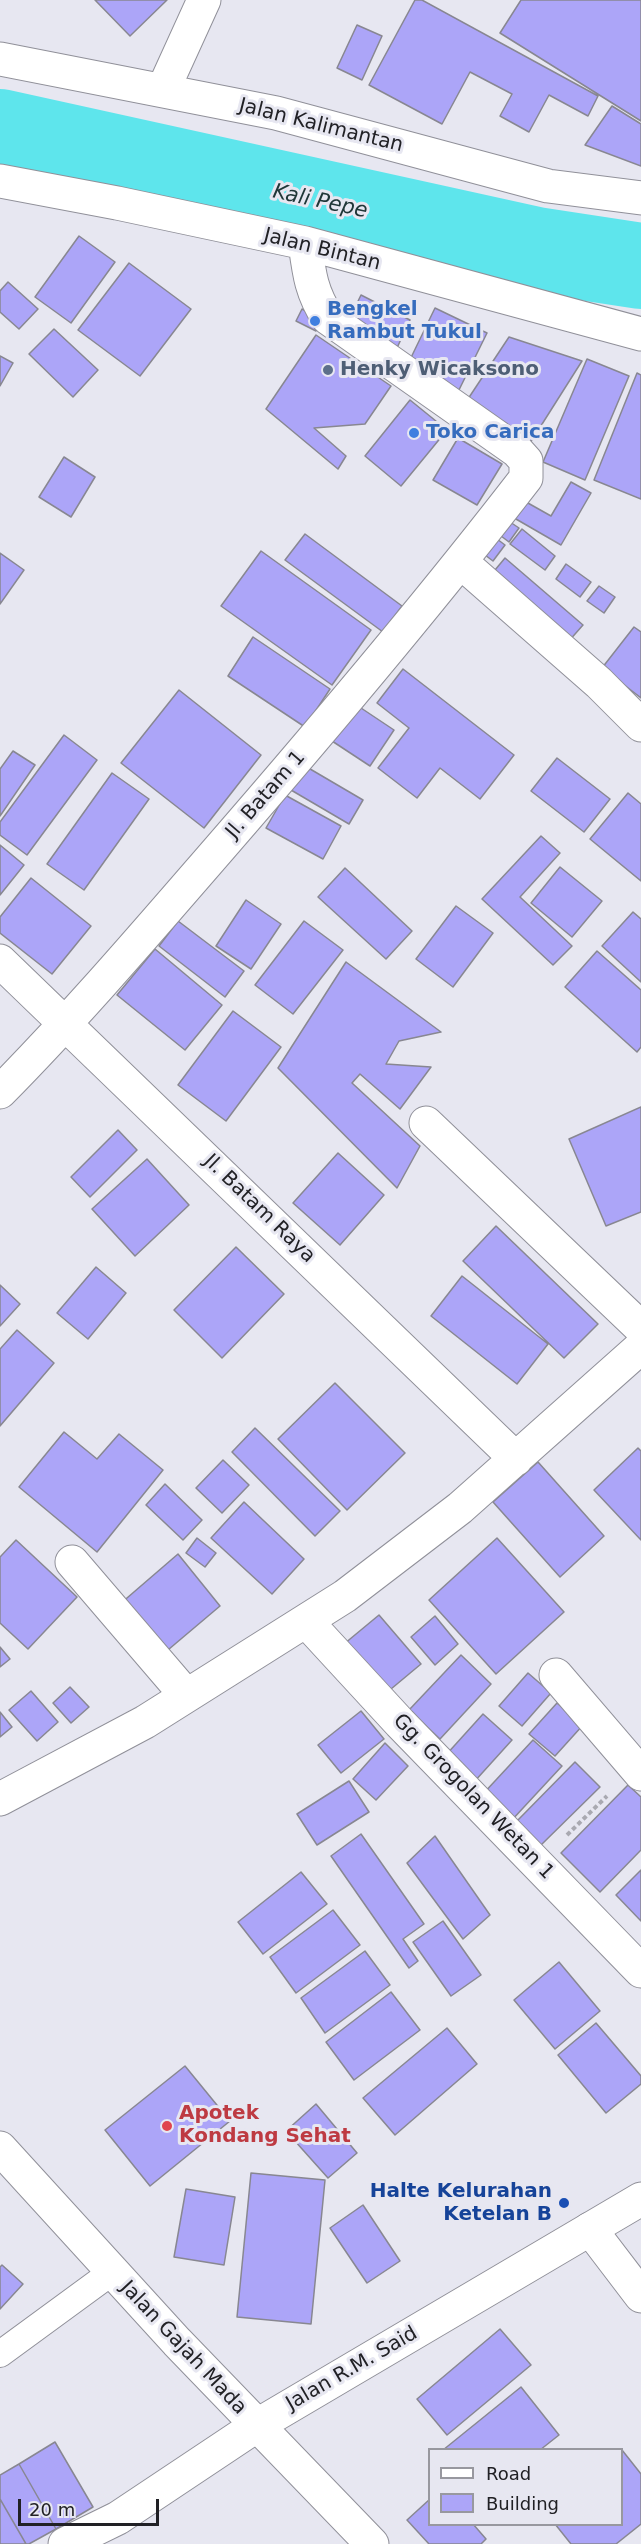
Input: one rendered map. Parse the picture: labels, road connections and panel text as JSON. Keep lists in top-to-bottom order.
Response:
{
  "streets": {
    "street": [
      "Jalan Kalimantan",
      "Jalan Bintan",
      "Jl. Batam 1",
      "Jl. Batam Raya",
      "Gg. Grogolan Wetan 1",
      "Jalan Gajah Mada",
      "Jalan R.M. Said"
    ]
  },
  "crossings": [
    ["Jalan Bintan", "Jl. Batam 1"],
    ["Jl. Batam 1", "Jl. Batam Raya"],
    ["Jalan Gajah Mada", "Jalan R.M. Said"]
  ],
  "water": ["Kali Pepe"],
  "places": [
    "Bengkel Rambut Tukul",
    "Henky Wicaksono",
    "Toko Carica",
    "Apotek Kondang Sehat",
    "Halte Kelurahan Ketelan B"
  ],
  "legend": ["Road", "Building"],
  "scale_bar": "20 m"
}
